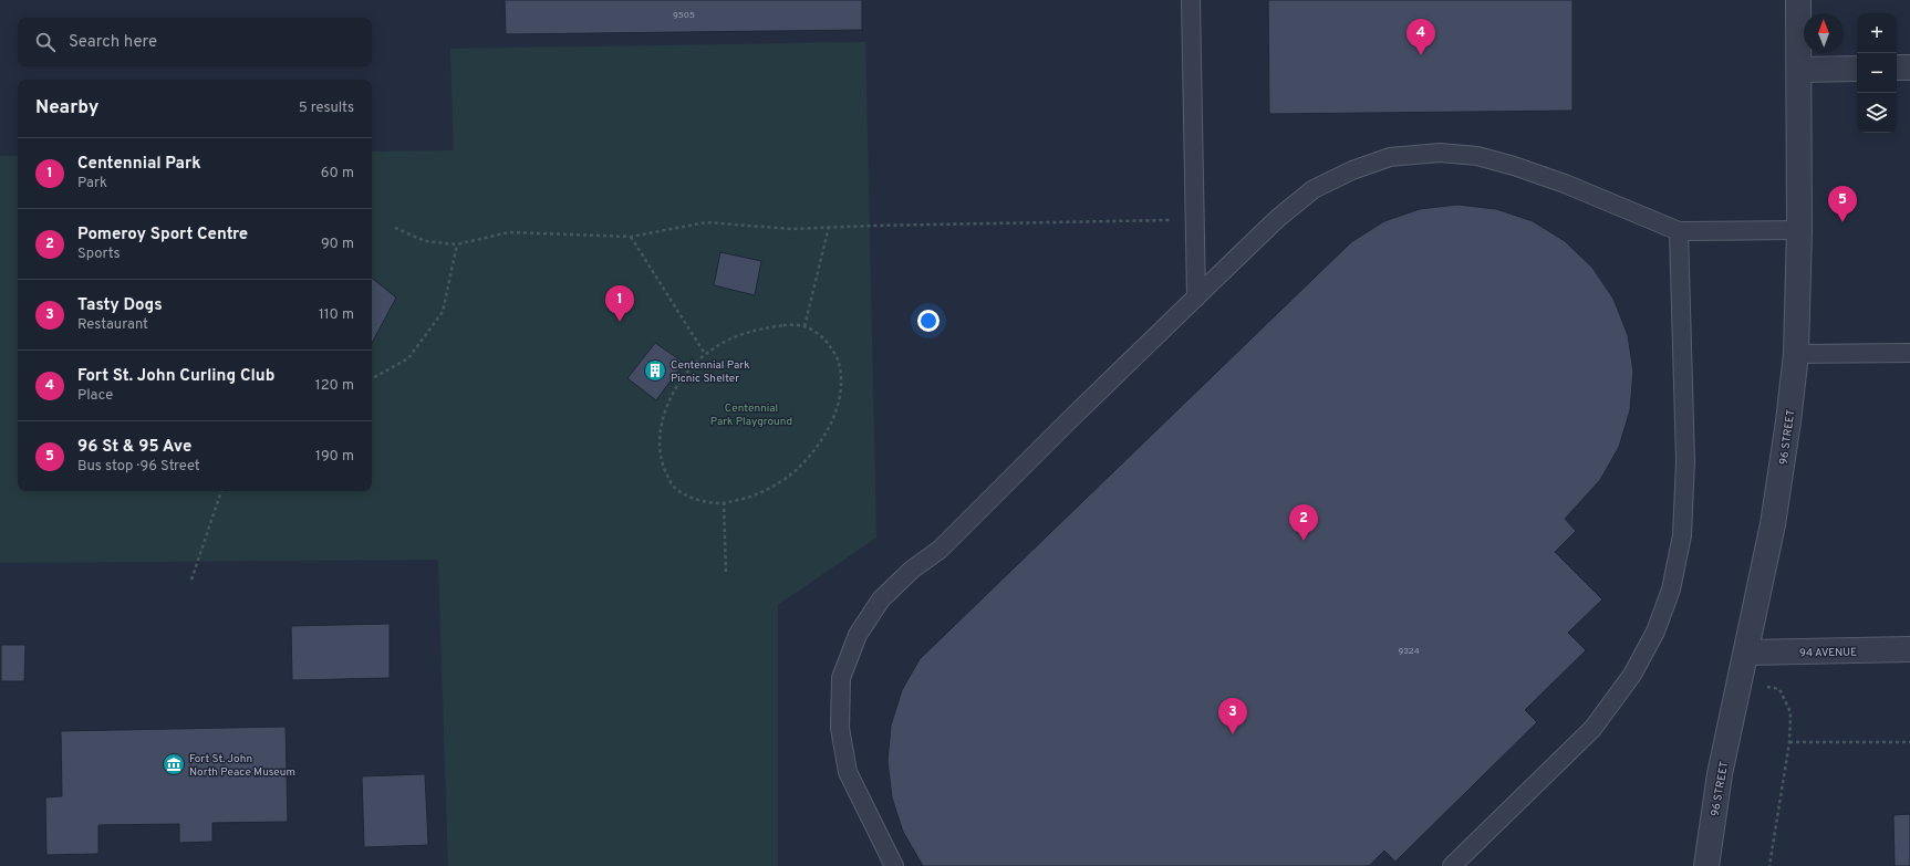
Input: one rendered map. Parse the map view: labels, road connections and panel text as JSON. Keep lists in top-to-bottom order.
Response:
{
  "streets": {
    "street": ["96 STREET", "94 AVENUE"]
  },
  "crossings": [
    ["96 STREET", "94 AVENUE"]
  ],
  "parks": ["Centennial Park Playground"],
  "places": {
    "building": ["Centennial Park Picnic Shelter"],
    "museum": ["Fort St. John North Peace Museum"]
  },
  "house_numbers": ["9505", "9324"],
  "north": "top",
  "page": {
    "map_buttons": ["+", "−"],
    "search": "Search here",
    "pins": [
      "4",
      "5",
      "1",
      "2",
      "3"
    ],
    "heading": ["Nearby", "5 results"],
    "list": [
      {
        "mark": "1",
        "name": "Centennial Park",
        "note": "Park",
        "value": "60 m"
      },
      {
        "mark": "2",
        "name": "Pomeroy Sport Centre",
        "note": "Sports",
        "value": "90 m"
      },
      {
        "mark": "3",
        "name": "Tasty Dogs",
        "note": "Restaurant",
        "value": "110 m"
      },
      {
        "mark": "4",
        "name": "Fort St. John Curling Club",
        "note": "Place",
        "value": "120 m"
      },
      {
        "mark": "5",
        "name": "96 St & 95 Ave",
        "note": "Bus stop · 96 Street",
        "value": "190 m"
      }
    ]
  }
}
